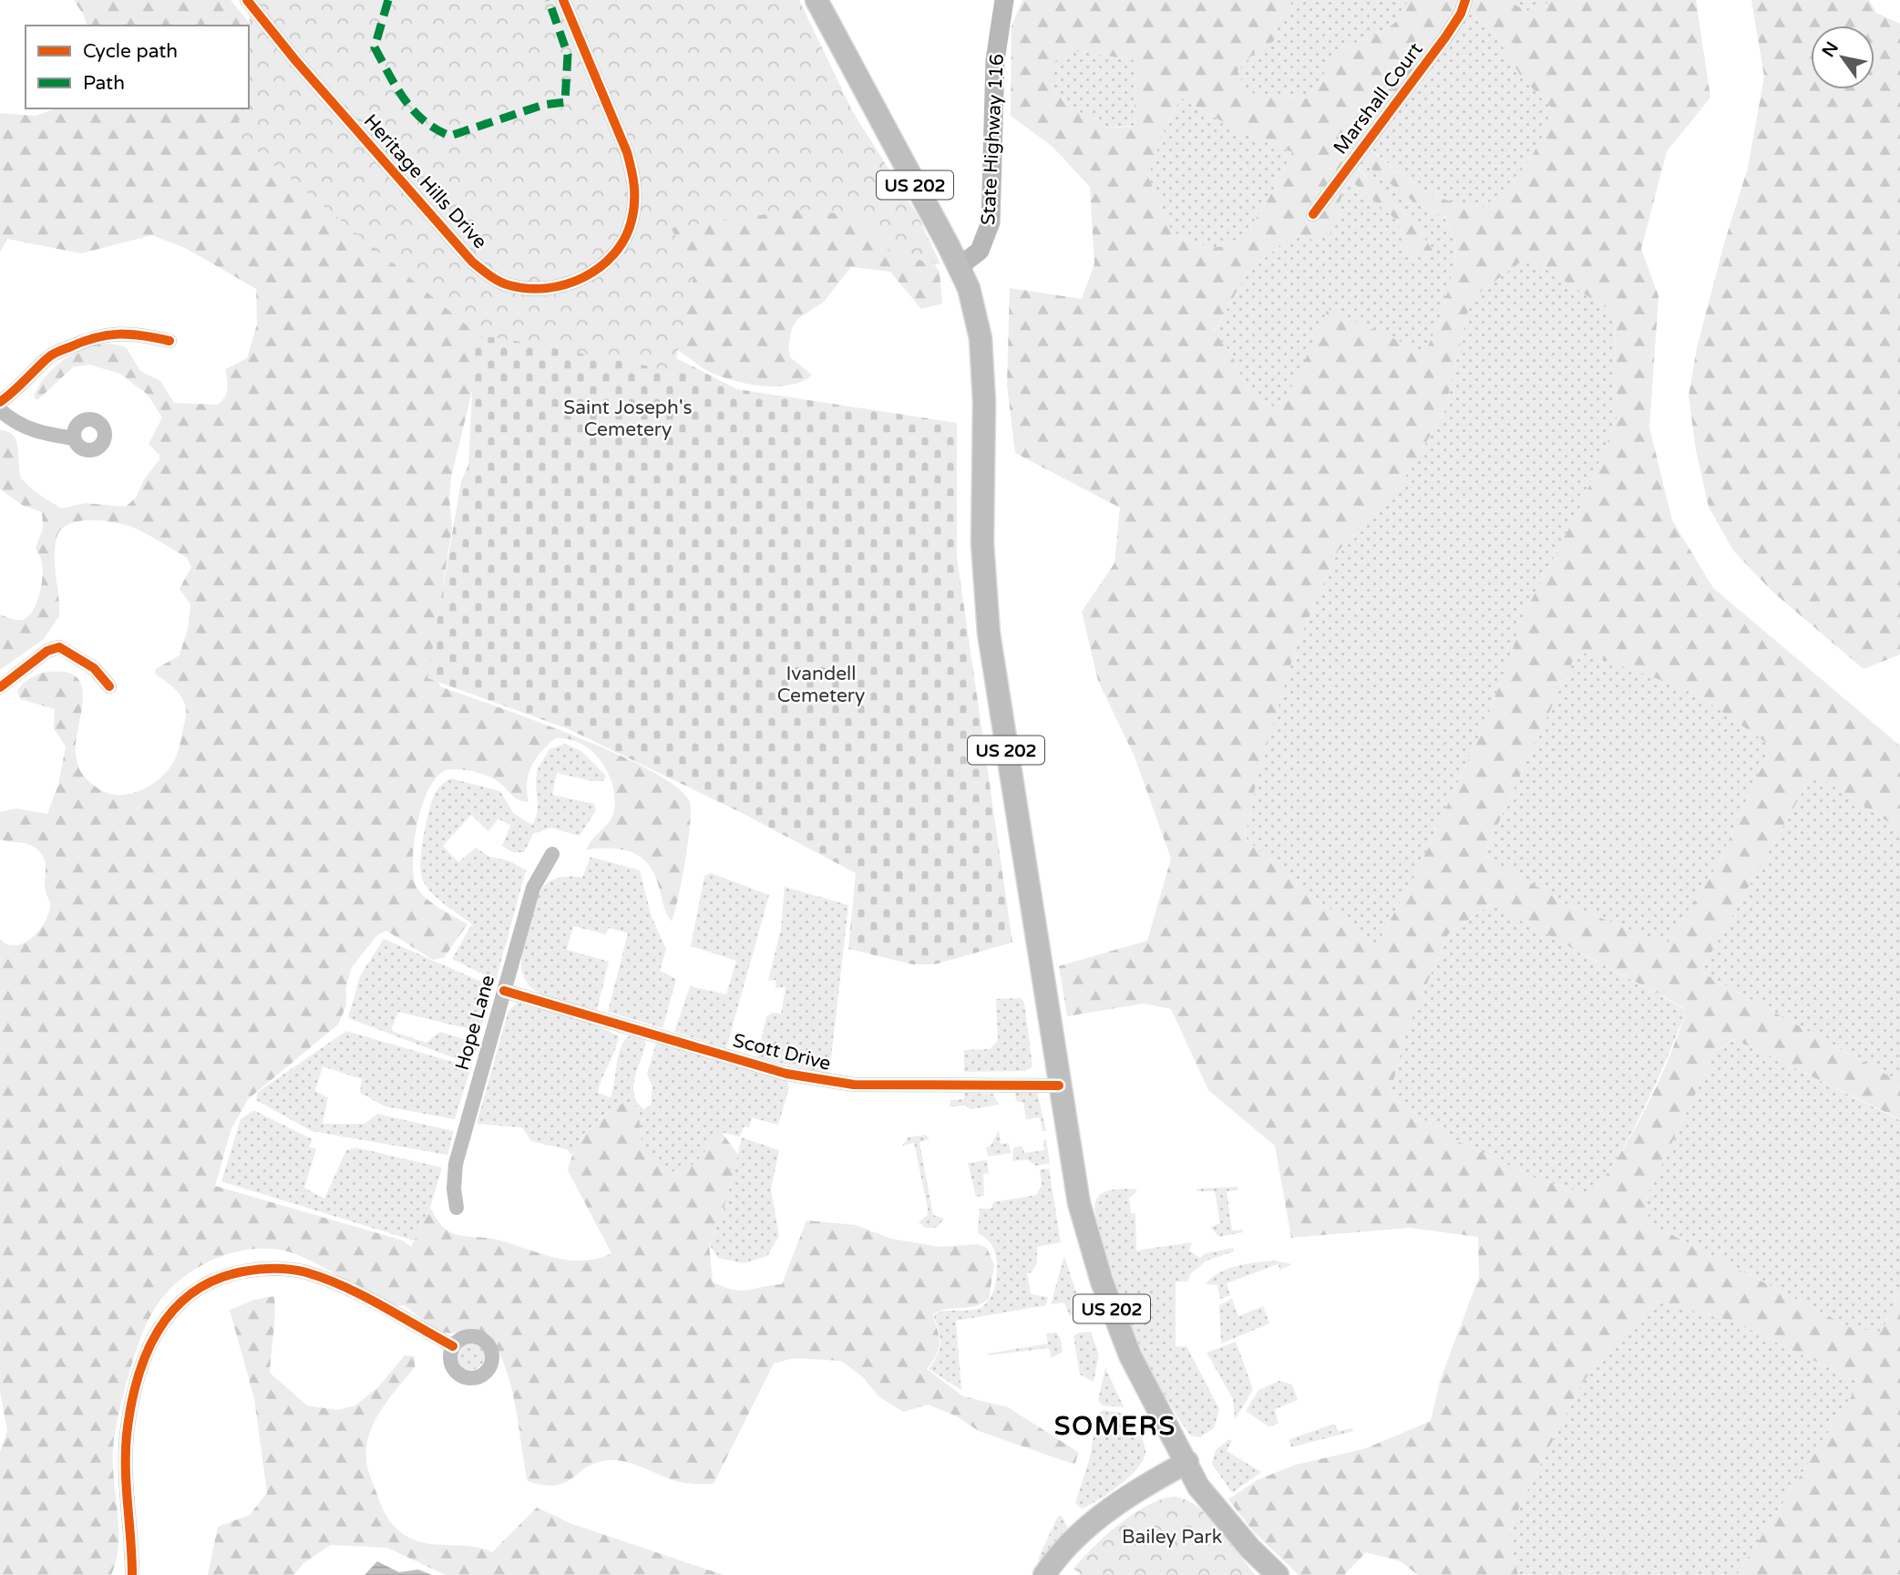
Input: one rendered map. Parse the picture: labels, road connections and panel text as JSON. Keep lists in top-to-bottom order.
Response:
{
  "streets": {
    "main road": ["State Highway 116", "US 202"],
    "street": [
      "Marshall Court",
      "Heritage Hills Drive",
      "Hope Lane",
      "Scott Drive"
    ]
  },
  "crossings": [
    ["State Highway 116", "US 202"],
    ["US 202", "Scott Drive"],
    ["Hope Lane", "Scott Drive"]
  ],
  "districts": ["SOMERS"],
  "parks": ["Saint Joseph's Cemetery", "Ivandell Cemetery", "Bailey Park"],
  "legend": ["Cycle path", "Path"],
  "north": "top left"
}
